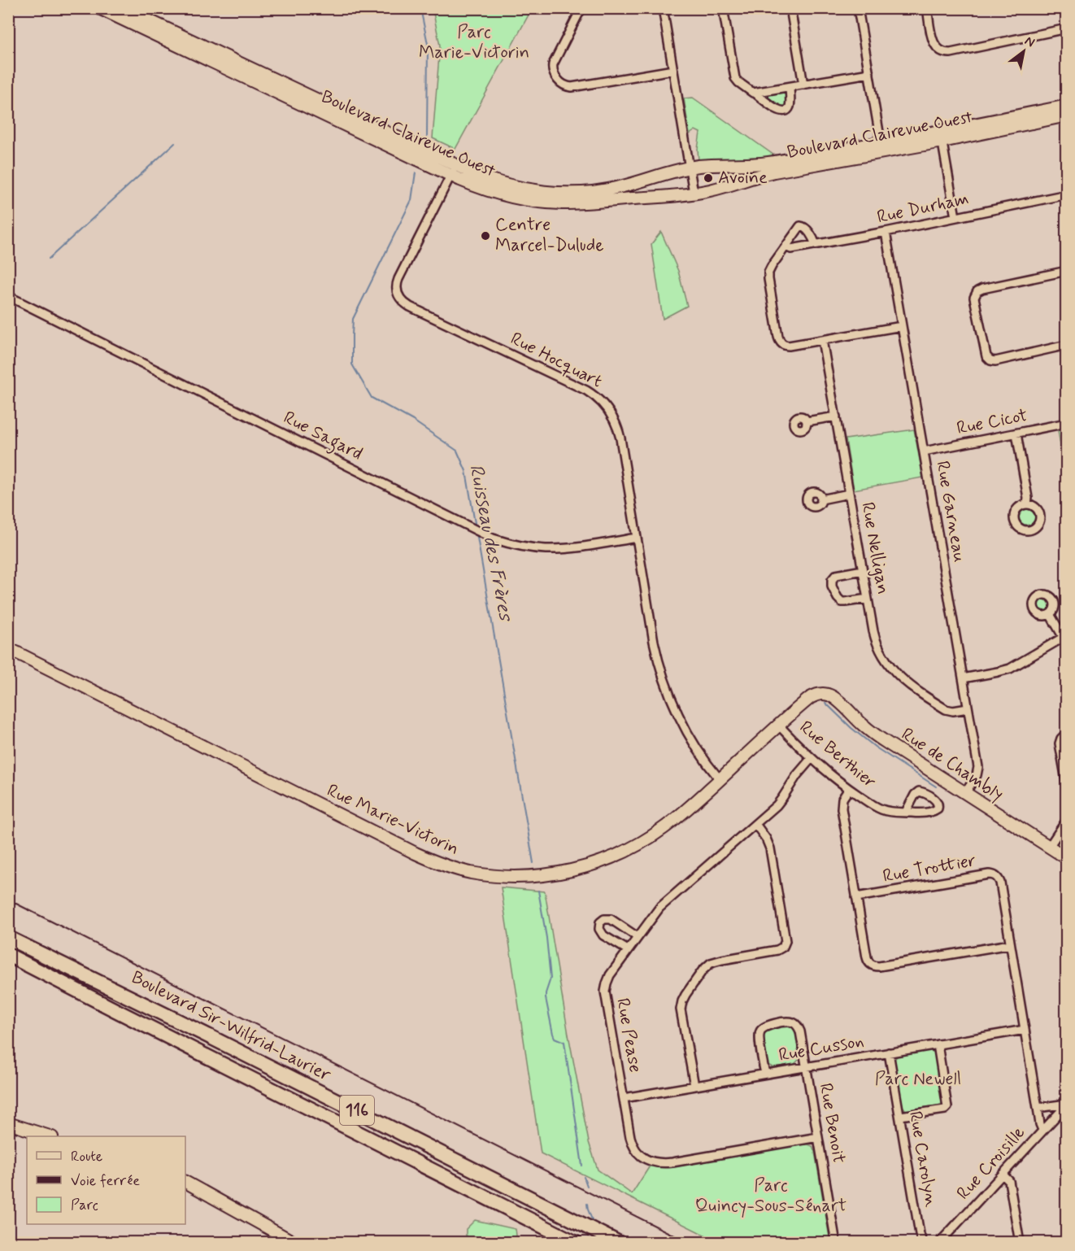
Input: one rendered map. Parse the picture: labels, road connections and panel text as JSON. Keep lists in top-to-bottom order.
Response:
{
  "streets": {
    "highway": ["Boulevard Sir-Wilfrid-Laurier", "116"],
    "street": [
      "Boulevard Clairevue Ouest",
      "Rue Durham",
      "Rue Hocquart",
      "Rue Cicot",
      "Rue Sagard",
      "Rue Garneau",
      "Rue Nelligan",
      "Rue Berthier",
      "Rue de Chambly",
      "Rue Marie-Victorin",
      "Rue Trottier",
      "Rue Pease",
      "Rue Cusson",
      "Rue Benoit",
      "Rue Carolyn",
      "Rue Croisille"
    ]
  },
  "crossings": [
    ["Boulevard Clairevue Ouest", "Rue Hocquart"],
    ["Rue Durham", "Rue Garneau"],
    ["Rue Hocquart", "Rue Sagard"],
    ["Rue Hocquart", "Rue Marie-Victorin"],
    ["Rue Cicot", "Rue Garneau"],
    ["Rue Garneau", "Rue Nelligan"],
    ["Rue Garneau", "Rue de Chambly"],
    ["Rue Berthier", "Rue Marie-Victorin"],
    ["Rue Berthier", "Rue Pease"],
    ["Rue de Chambly", "Rue Marie-Victorin"],
    ["Rue Pease", "Rue Cusson"],
    ["Rue Pease", "Rue Benoit"],
    ["Rue Cusson", "Rue Benoit"],
    ["Rue Cusson", "Rue Carolyn"]
  ],
  "water": ["Ruisseau des Frères"],
  "parks": ["Parc Marie-Victorin", "Parc Newell", "Parc Quincy-Sous-Sénart"],
  "places": ["Avoine", "Centre Marcel-Dulude"],
  "legend": ["Route", "Voie ferrée", "Parc"],
  "north": "top right"
}
